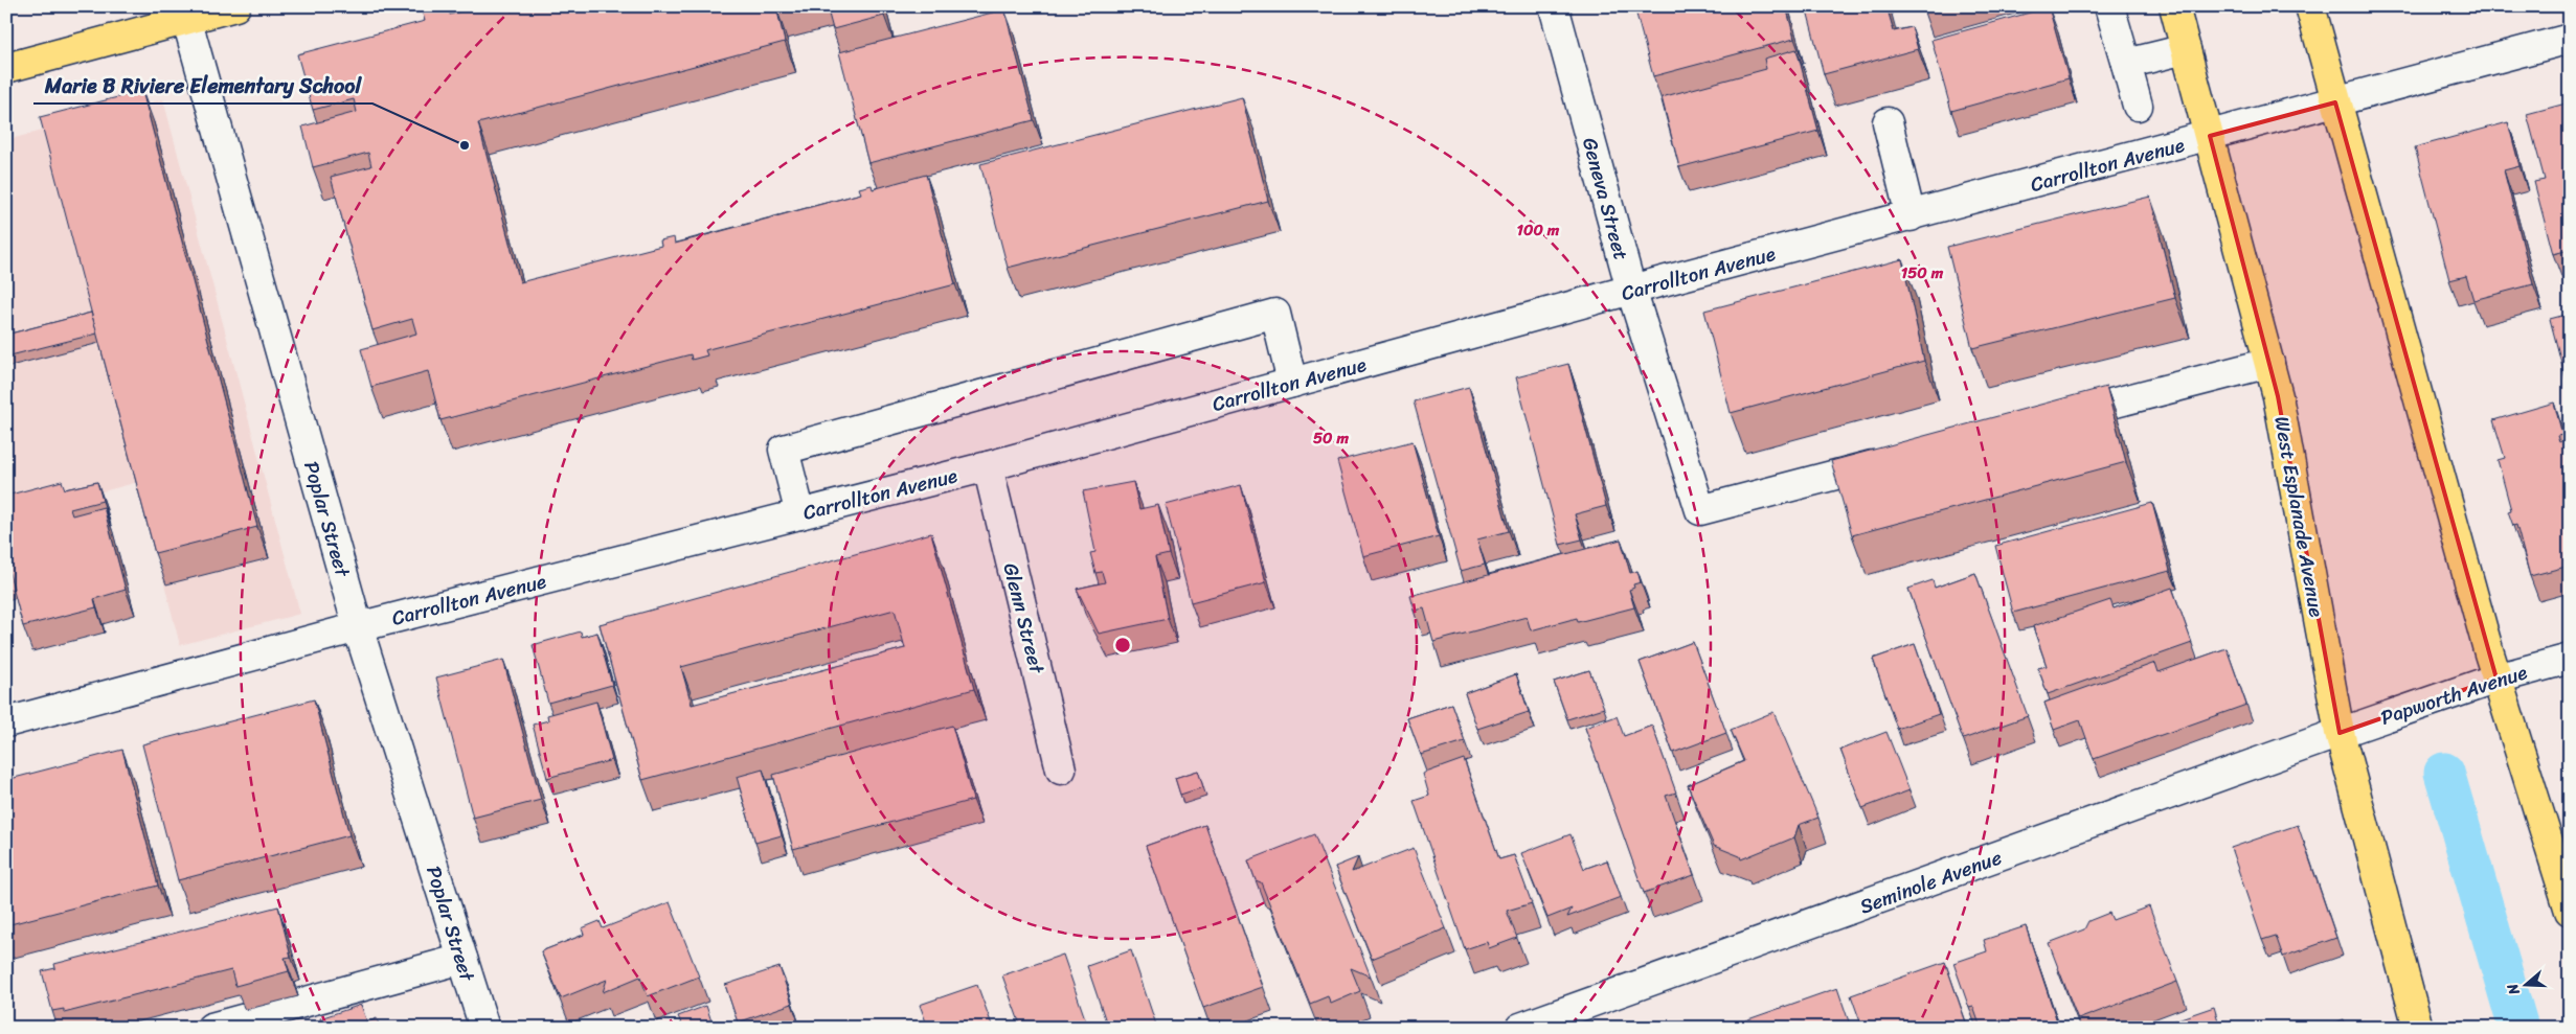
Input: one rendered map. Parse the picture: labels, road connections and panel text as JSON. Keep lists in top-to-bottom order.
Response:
{
  "streets": {
    "main road": ["West Esplanade Avenue"],
    "street": [
      "Carrollton Avenue",
      "Geneva Street",
      "Poplar Street",
      "Glenn Street",
      "Papworth Avenue",
      "Seminole Avenue"
    ]
  },
  "crossings": [
    ["Carrollton Avenue", "Geneva Street"],
    ["Carrollton Avenue", "West Esplanade Avenue"],
    ["Carrollton Avenue", "Poplar Street"],
    ["Carrollton Avenue", "Glenn Street"],
    ["West Esplanade Avenue", "Papworth Avenue"],
    ["West Esplanade Avenue", "Seminole Avenue"],
    ["Papworth Avenue", "Seminole Avenue"]
  ],
  "places": ["Marie B Riviere Elementary School"],
  "north": "left",
  "rings": ["100 m", "150 m", "50 m"]
}
